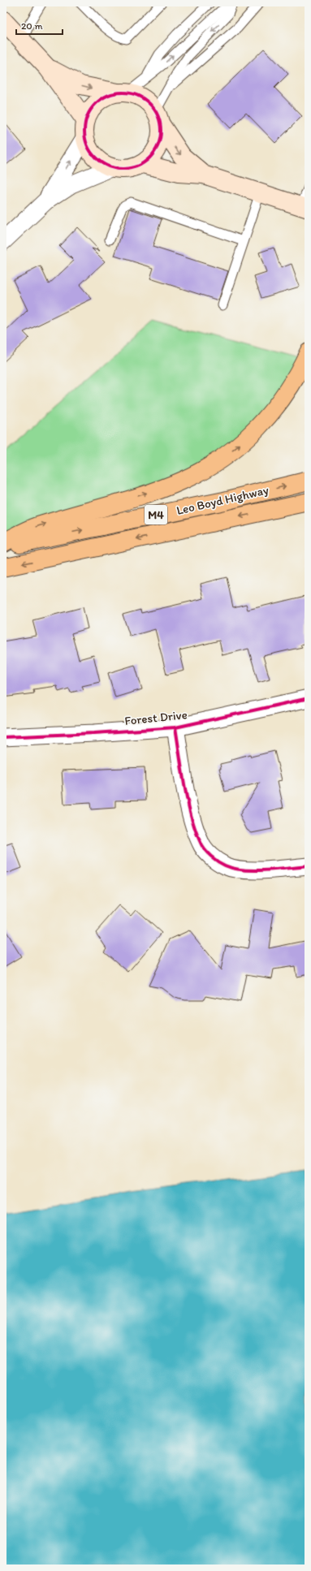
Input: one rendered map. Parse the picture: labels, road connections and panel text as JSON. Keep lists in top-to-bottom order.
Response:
{
  "streets": {
    "highway": ["Leo Boyd Highway", "M4"],
    "street": ["Forest Drive"]
  },
  "scale_bar": "20 m"
}
